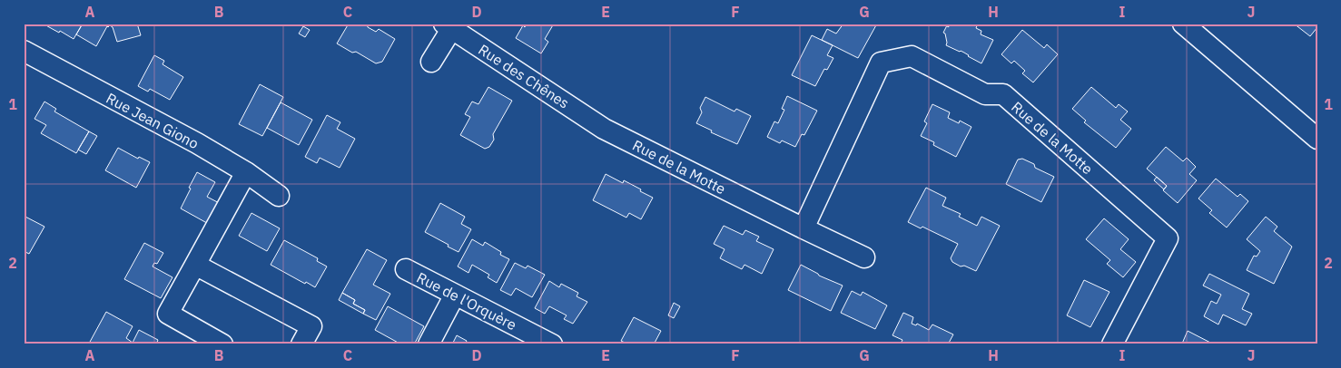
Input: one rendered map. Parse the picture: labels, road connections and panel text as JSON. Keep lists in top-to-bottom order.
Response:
{
  "streets": {
    "street": [
      "Rue des Chênes",
      "Rue Jean Giono",
      "Rue de la Motte",
      "Rue de l'Orquère"
    ]
  },
  "crossings": [
    ["Rue des Chênes", "Rue de la Motte"]
  ],
  "grid": {
    "columns": [
      "A",
      "B",
      "C",
      "D",
      "E",
      "F",
      "G",
      "H",
      "I",
      "J"
    ],
    "rows": ["1", "2"]
  }
}
